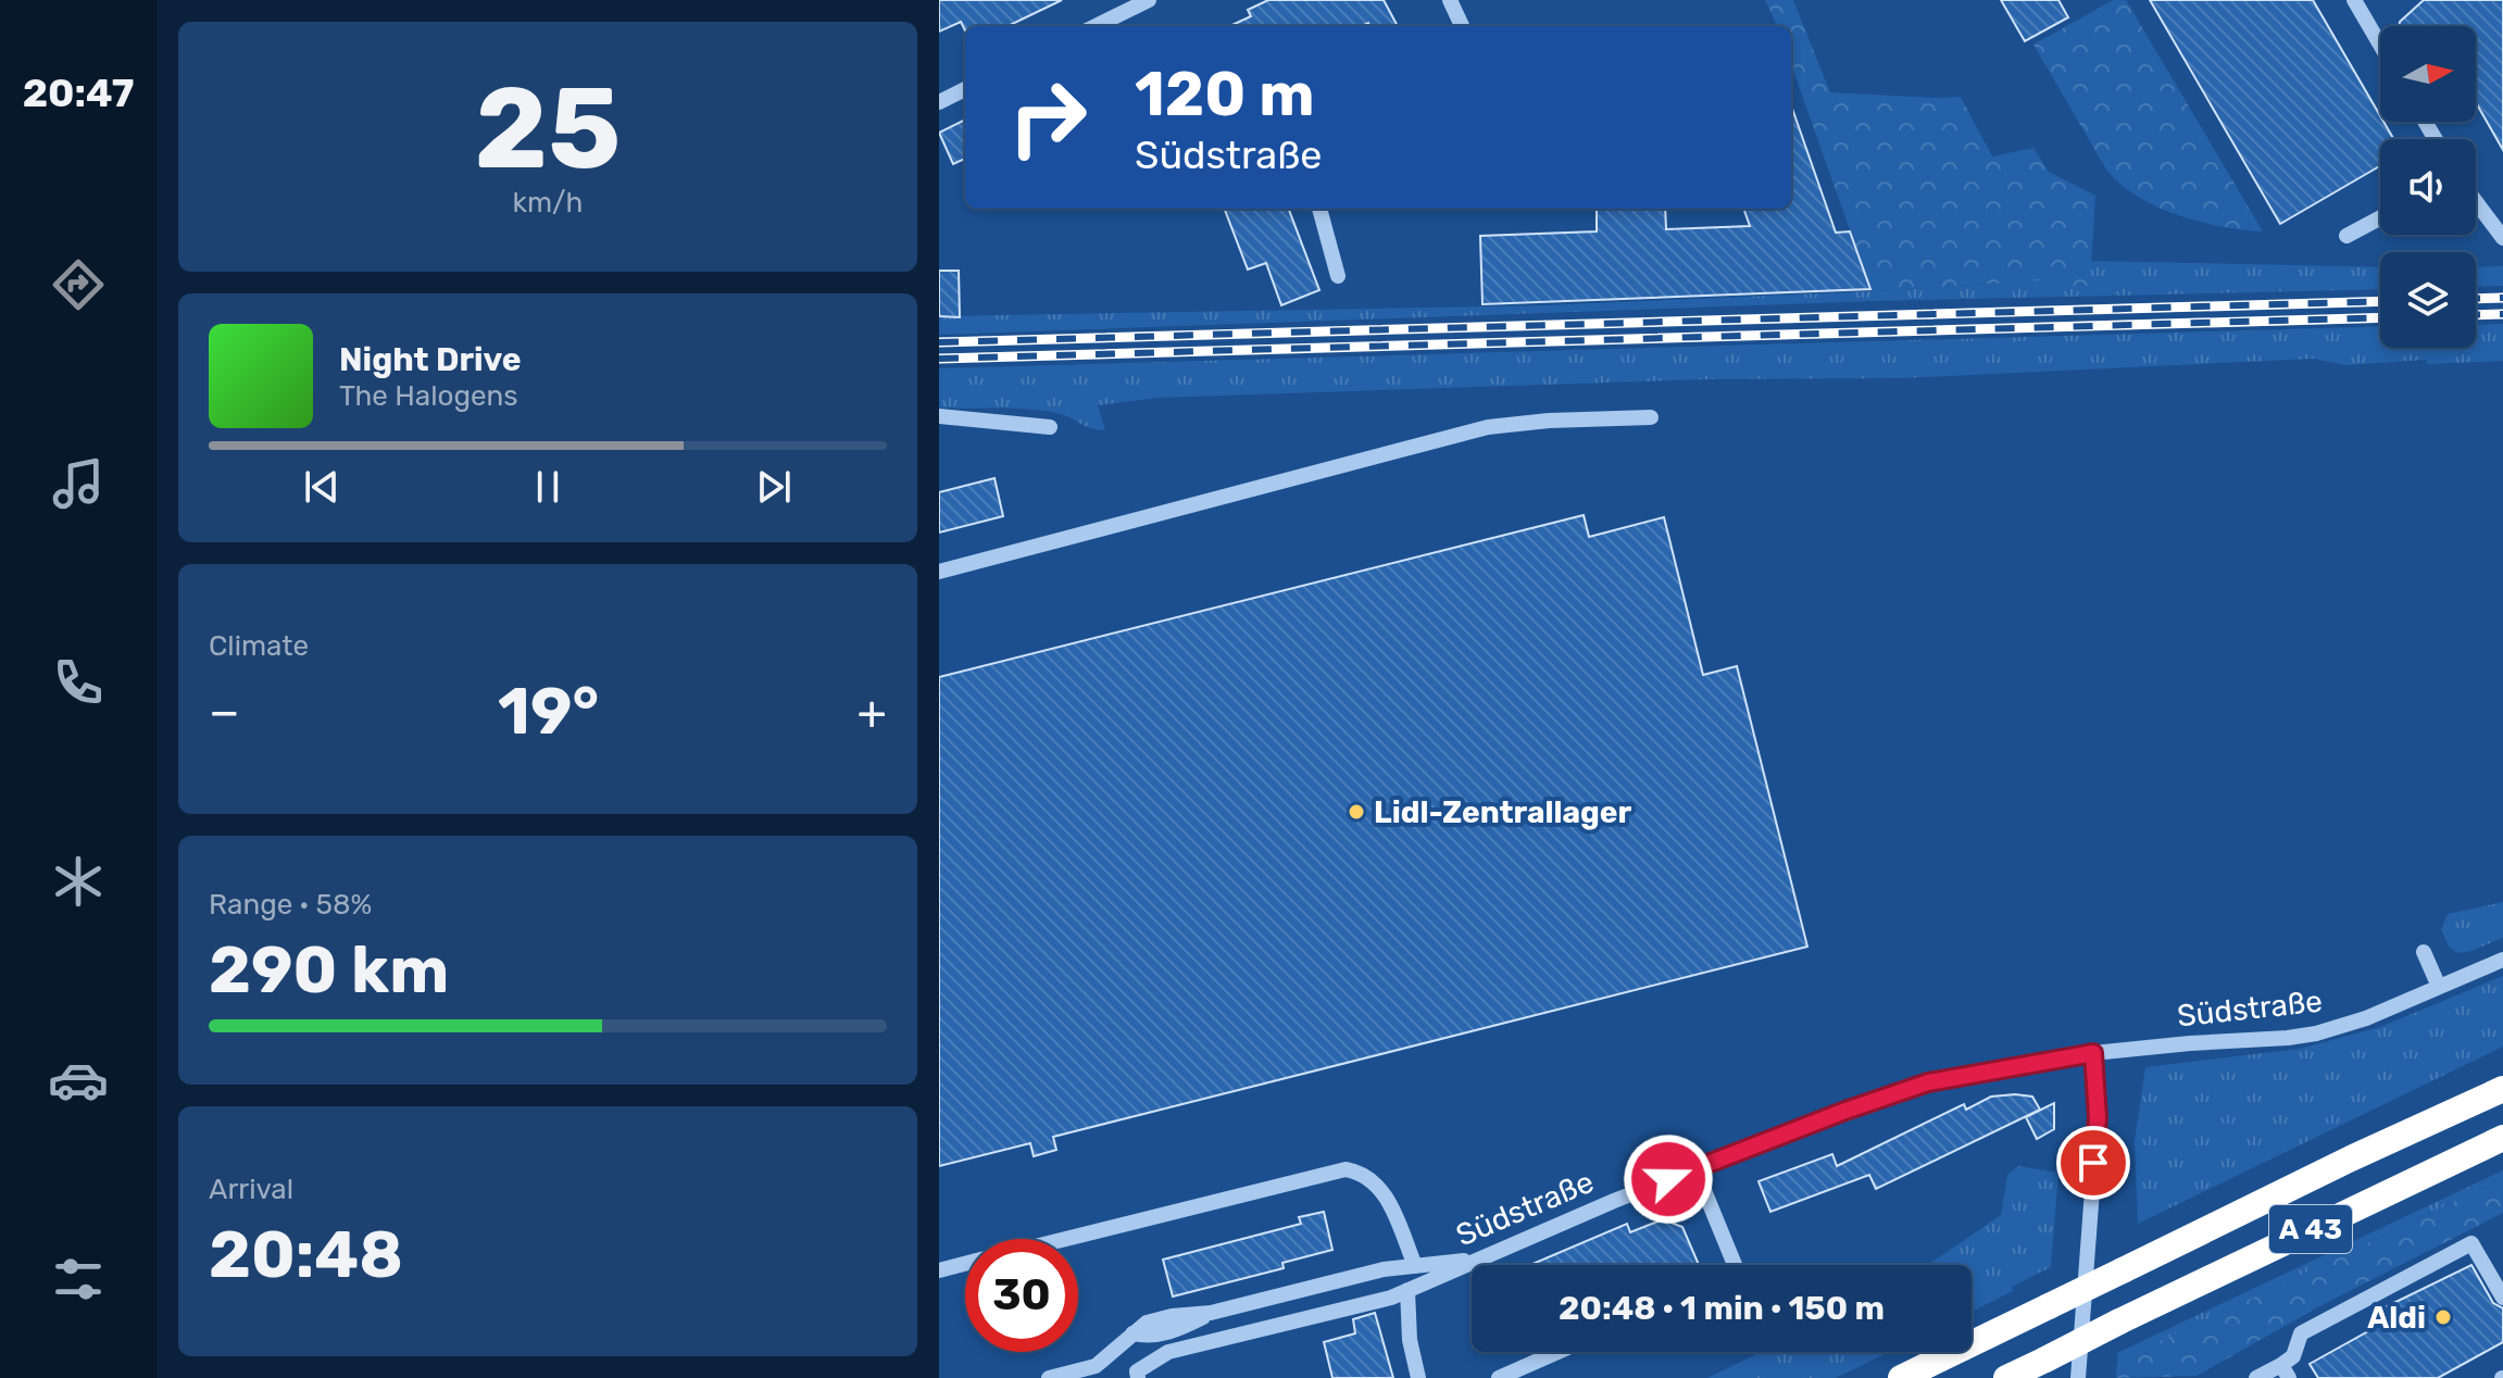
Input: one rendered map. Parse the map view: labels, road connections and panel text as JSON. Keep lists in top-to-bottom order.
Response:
{
  "streets": {
    "highway": ["A 43"],
    "street": ["Südstraße"]
  },
  "places": ["Lidl-Zentrallager", "Aldi"],
  "north": "right",
  "page": {
    "tabs": "20:47",
    "tile": [
      ["25", "km/h"],
      "Climate",
      ["Range · 58%", "290 km"],
      ["Arrival", "20:48"]
    ],
    "turn": ["120 m", "Südstraße"],
    "song": ["Night Drive", "The Halogens"],
    "heat": ["−", "19°", "+"],
    "limit": "30",
    "trip": "20:48 · 1 min · 150 m"
  }
}
